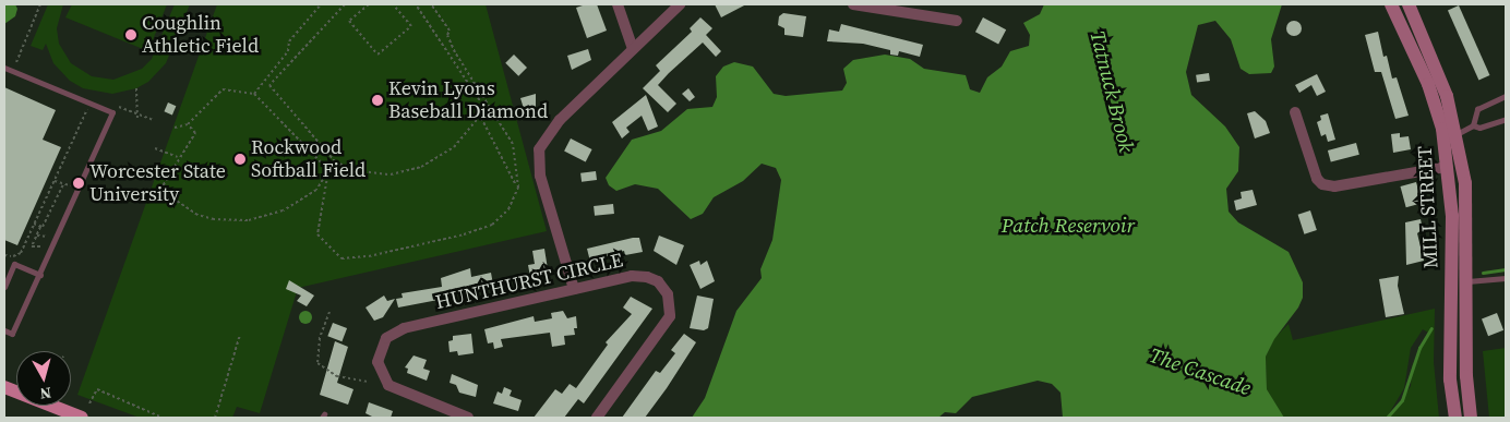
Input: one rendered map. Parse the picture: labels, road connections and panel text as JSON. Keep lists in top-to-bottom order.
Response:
{
  "streets": {
    "main road": ["MILL STREET"],
    "street": ["HUNTHURST CIRCLE"]
  },
  "water": ["Tatnuck Brook", "Patch Reservoir", "The Cascade"],
  "places": [
    "Coughlin Athletic Field",
    "Kevin Lyons Baseball Diamond",
    "Rockwood Softball Field",
    "Worcester State University"
  ],
  "north": "bottom"
}
